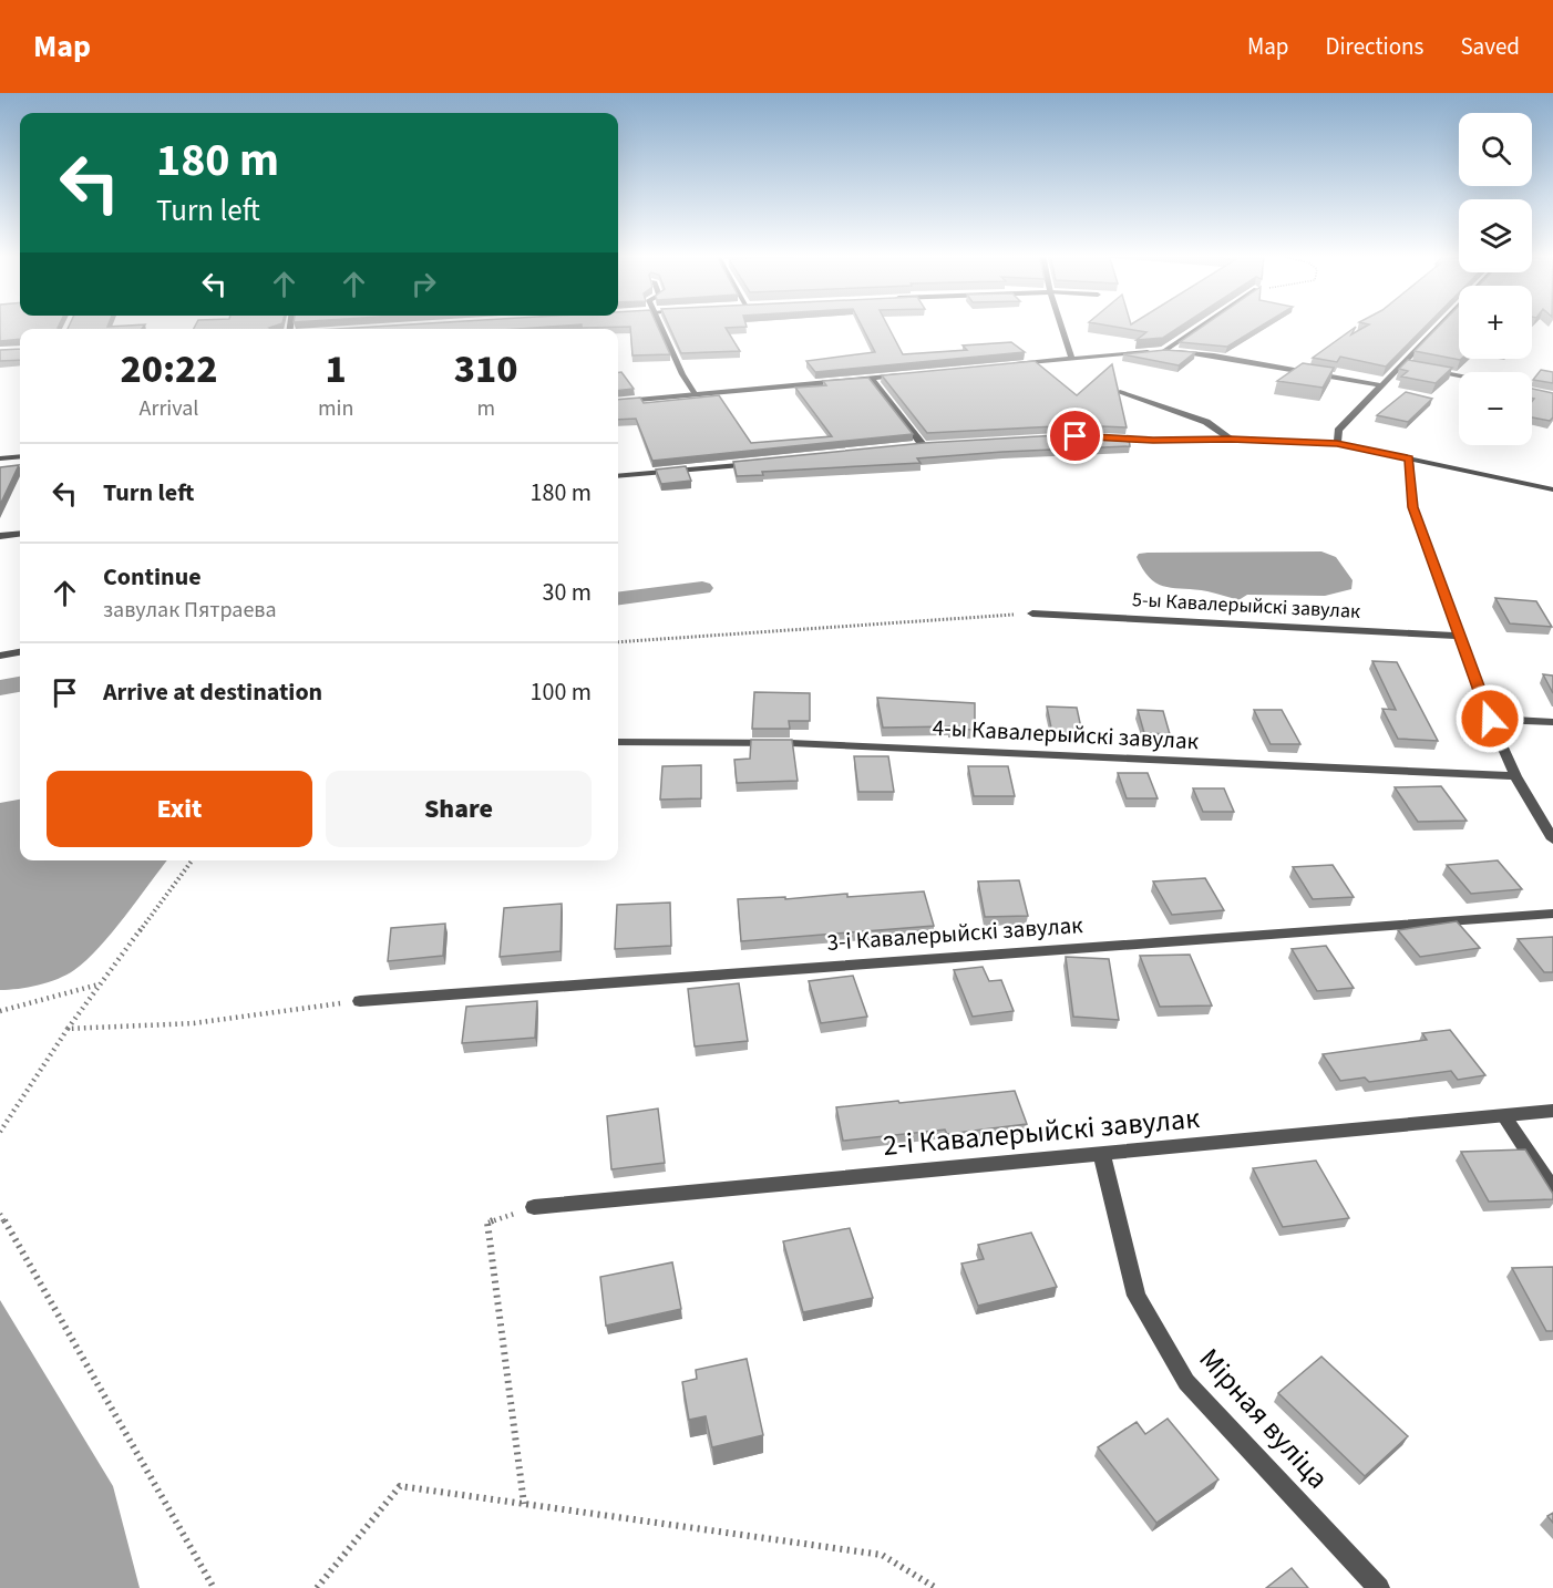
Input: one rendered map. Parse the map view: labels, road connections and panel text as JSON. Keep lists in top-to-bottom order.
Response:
{
  "streets": {
    "street": [
      "5-ы Кавалерыйскі завулак",
      "4-ы Кавалерыйскі завулак",
      "3-і Кавалерыйскі завулак",
      "2-і Кавалерыйскі завулак",
      "Мірная вуліца"
    ]
  },
  "crossings": [
    ["2-і Кавалерыйскі завулак", "Мірная вуліца"]
  ],
  "page": {
    "header": "Map",
    "nav": ["Map", "Directions", "Saved"],
    "map_buttons": ["+", "−"],
    "turn": ["180 m", "Turn left"],
    "eta": [
      "20:22",
      "Arrival",
      "1",
      "min",
      "310",
      "m"
    ],
    "list": [
      {
        "name": "Turn left",
        "value": "180 m"
      },
      {
        "name": "Continue",
        "note": "завулак Пятраева",
        "value": "30 m"
      },
      {
        "name": "Arrive at destination",
        "value": "100 m"
      }
    ],
    "buttons": ["Exit", "Share"]
  }
}
